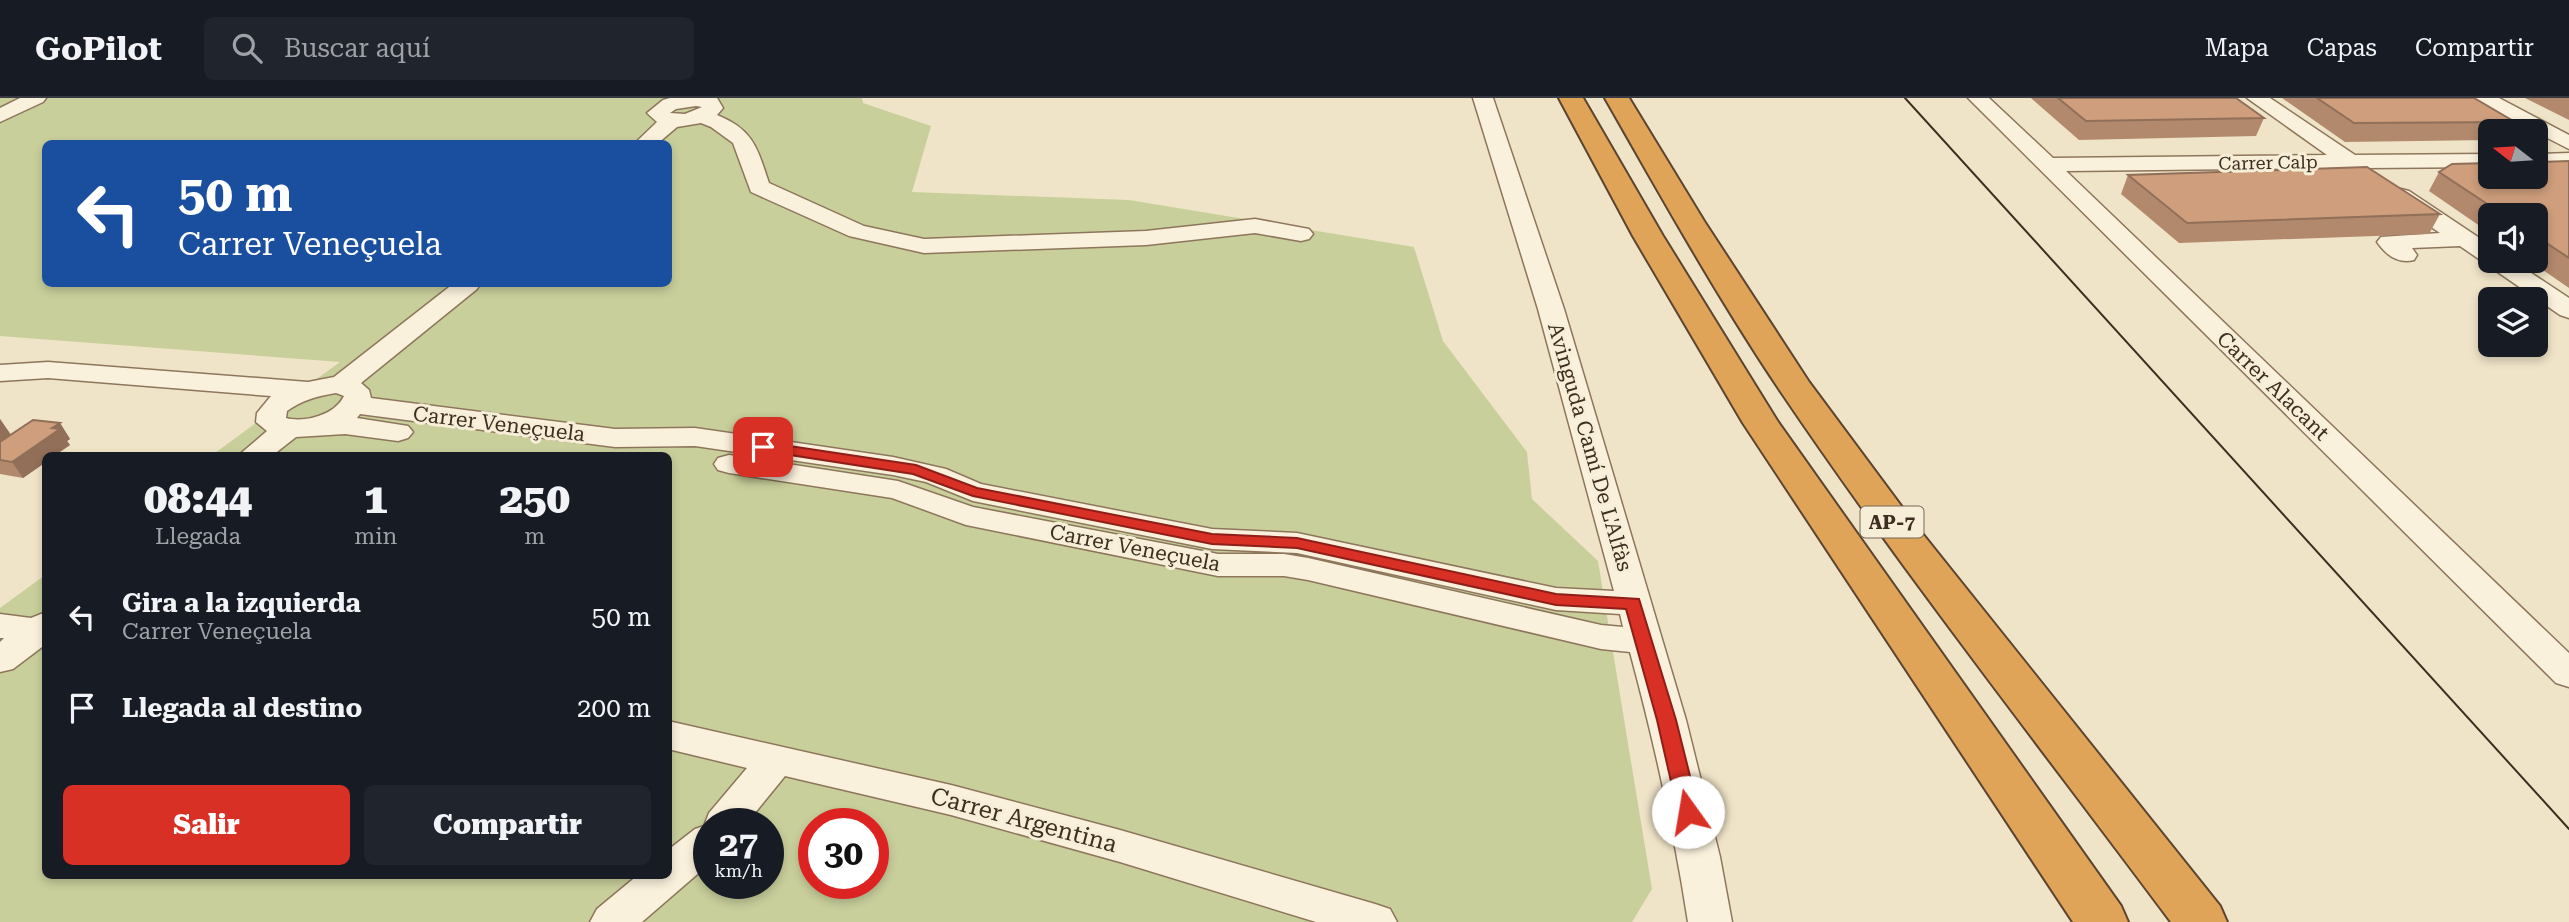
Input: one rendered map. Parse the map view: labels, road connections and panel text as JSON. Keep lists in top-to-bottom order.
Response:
{
  "streets": {
    "highway": ["AP-7"],
    "street": [
      "Carrer Calp",
      "Carrer Alacant",
      "Carrer Veneçuela",
      "Avinguda Camí De L'Alfàs",
      "Carrer Argentina"
    ]
  },
  "crossings": [
    ["Carrer Calp", "Carrer Alacant"],
    ["Carrer Veneçuela", "Avinguda Camí De L'Alfàs"]
  ],
  "north": "left",
  "page": {
    "header": "GoPilot",
    "search": "Buscar aquí",
    "nav": ["Mapa", "Capas", "Compartir"],
    "turn": ["50 m", "Carrer Veneçuela"],
    "eta": [
      "08:44",
      "Llegada",
      "1",
      "min",
      "250",
      "m"
    ],
    "list": [
      {
        "name": "Gira a la izquierda",
        "note": "Carrer Veneçuela",
        "value": "50 m"
      },
      {
        "name": "Llegada al destino",
        "value": "200 m"
      }
    ],
    "buttons": ["Salir", "Compartir"],
    "speed": "27 km/h",
    "limit": "30"
  }
}
